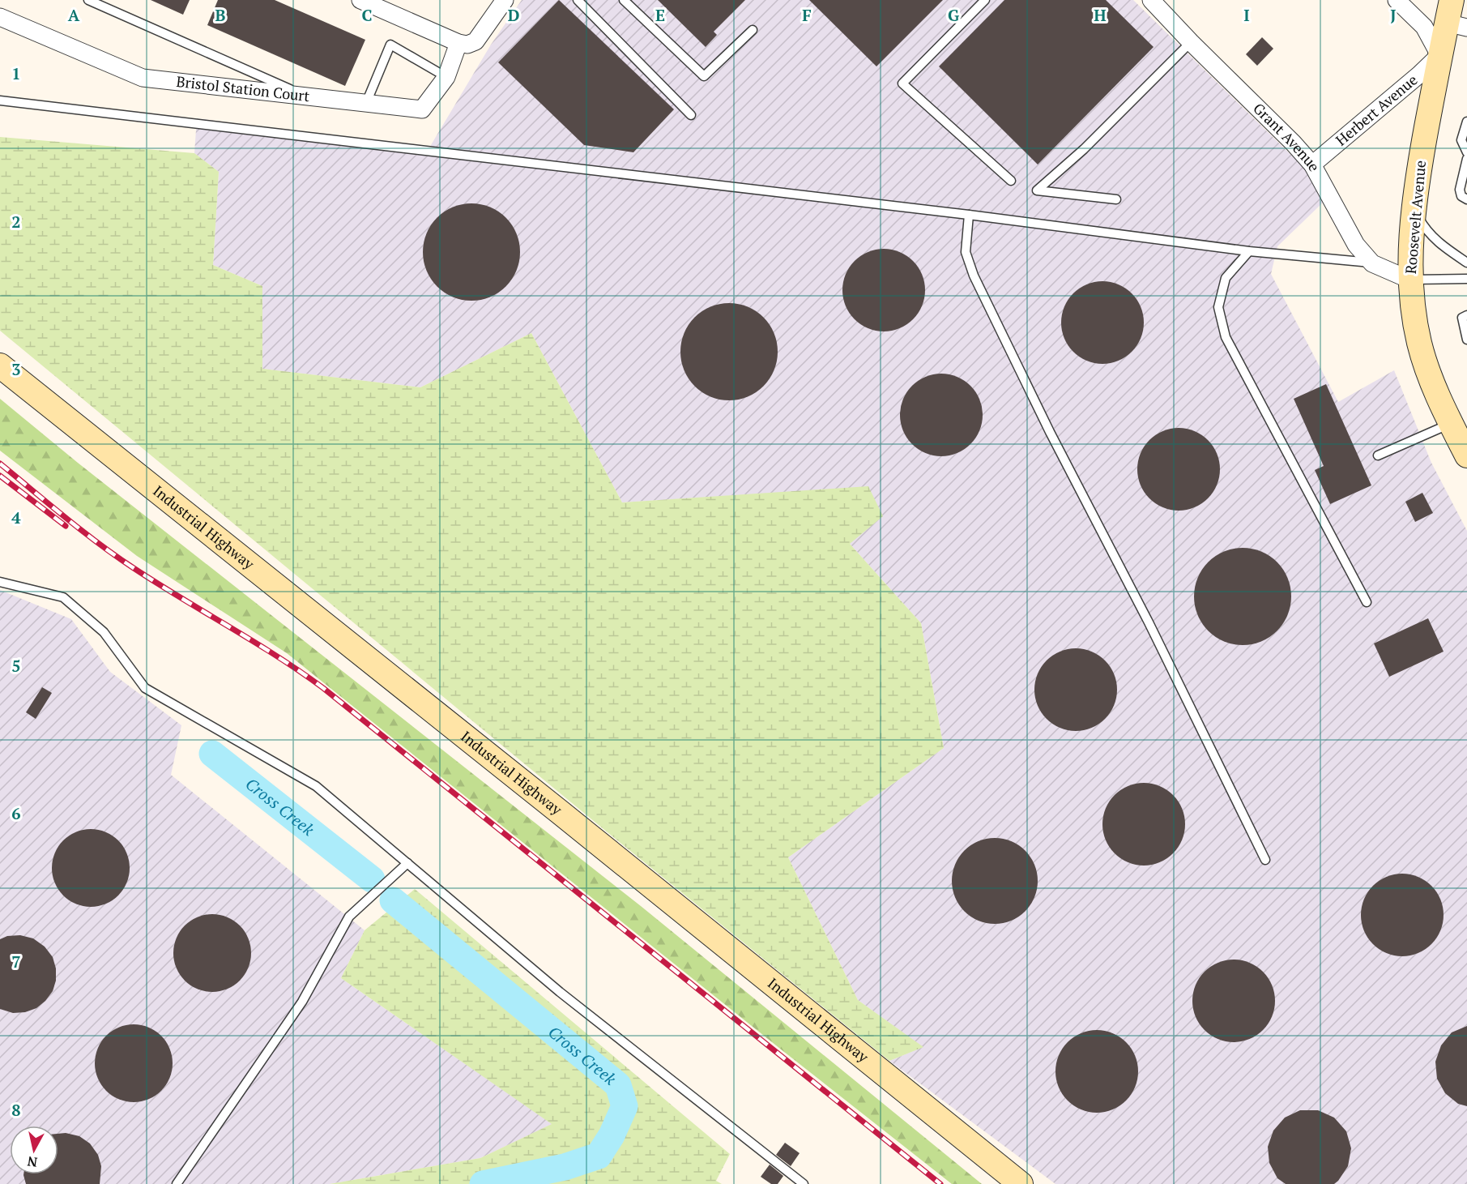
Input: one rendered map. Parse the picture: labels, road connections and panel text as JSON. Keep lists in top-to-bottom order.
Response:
{
  "streets": {
    "main road": ["Roosevelt Avenue", "Industrial Highway"],
    "street": ["Bristol Station Court", "Herbert Avenue", "Grant Avenue"]
  },
  "crossings": [
    ["Herbert Avenue", "Grant Avenue"],
    ["Herbert Avenue", "Roosevelt Avenue"],
    ["Grant Avenue", "Roosevelt Avenue"]
  ],
  "water": ["Cross Creek"],
  "north": "bottom",
  "grid": {
    "columns": [
      "A",
      "B",
      "C",
      "D",
      "E",
      "F",
      "G",
      "H",
      "I",
      "J"
    ],
    "rows": [
      "1",
      "2",
      "3",
      "4",
      "5",
      "6",
      "7",
      "8"
    ]
  }
}
